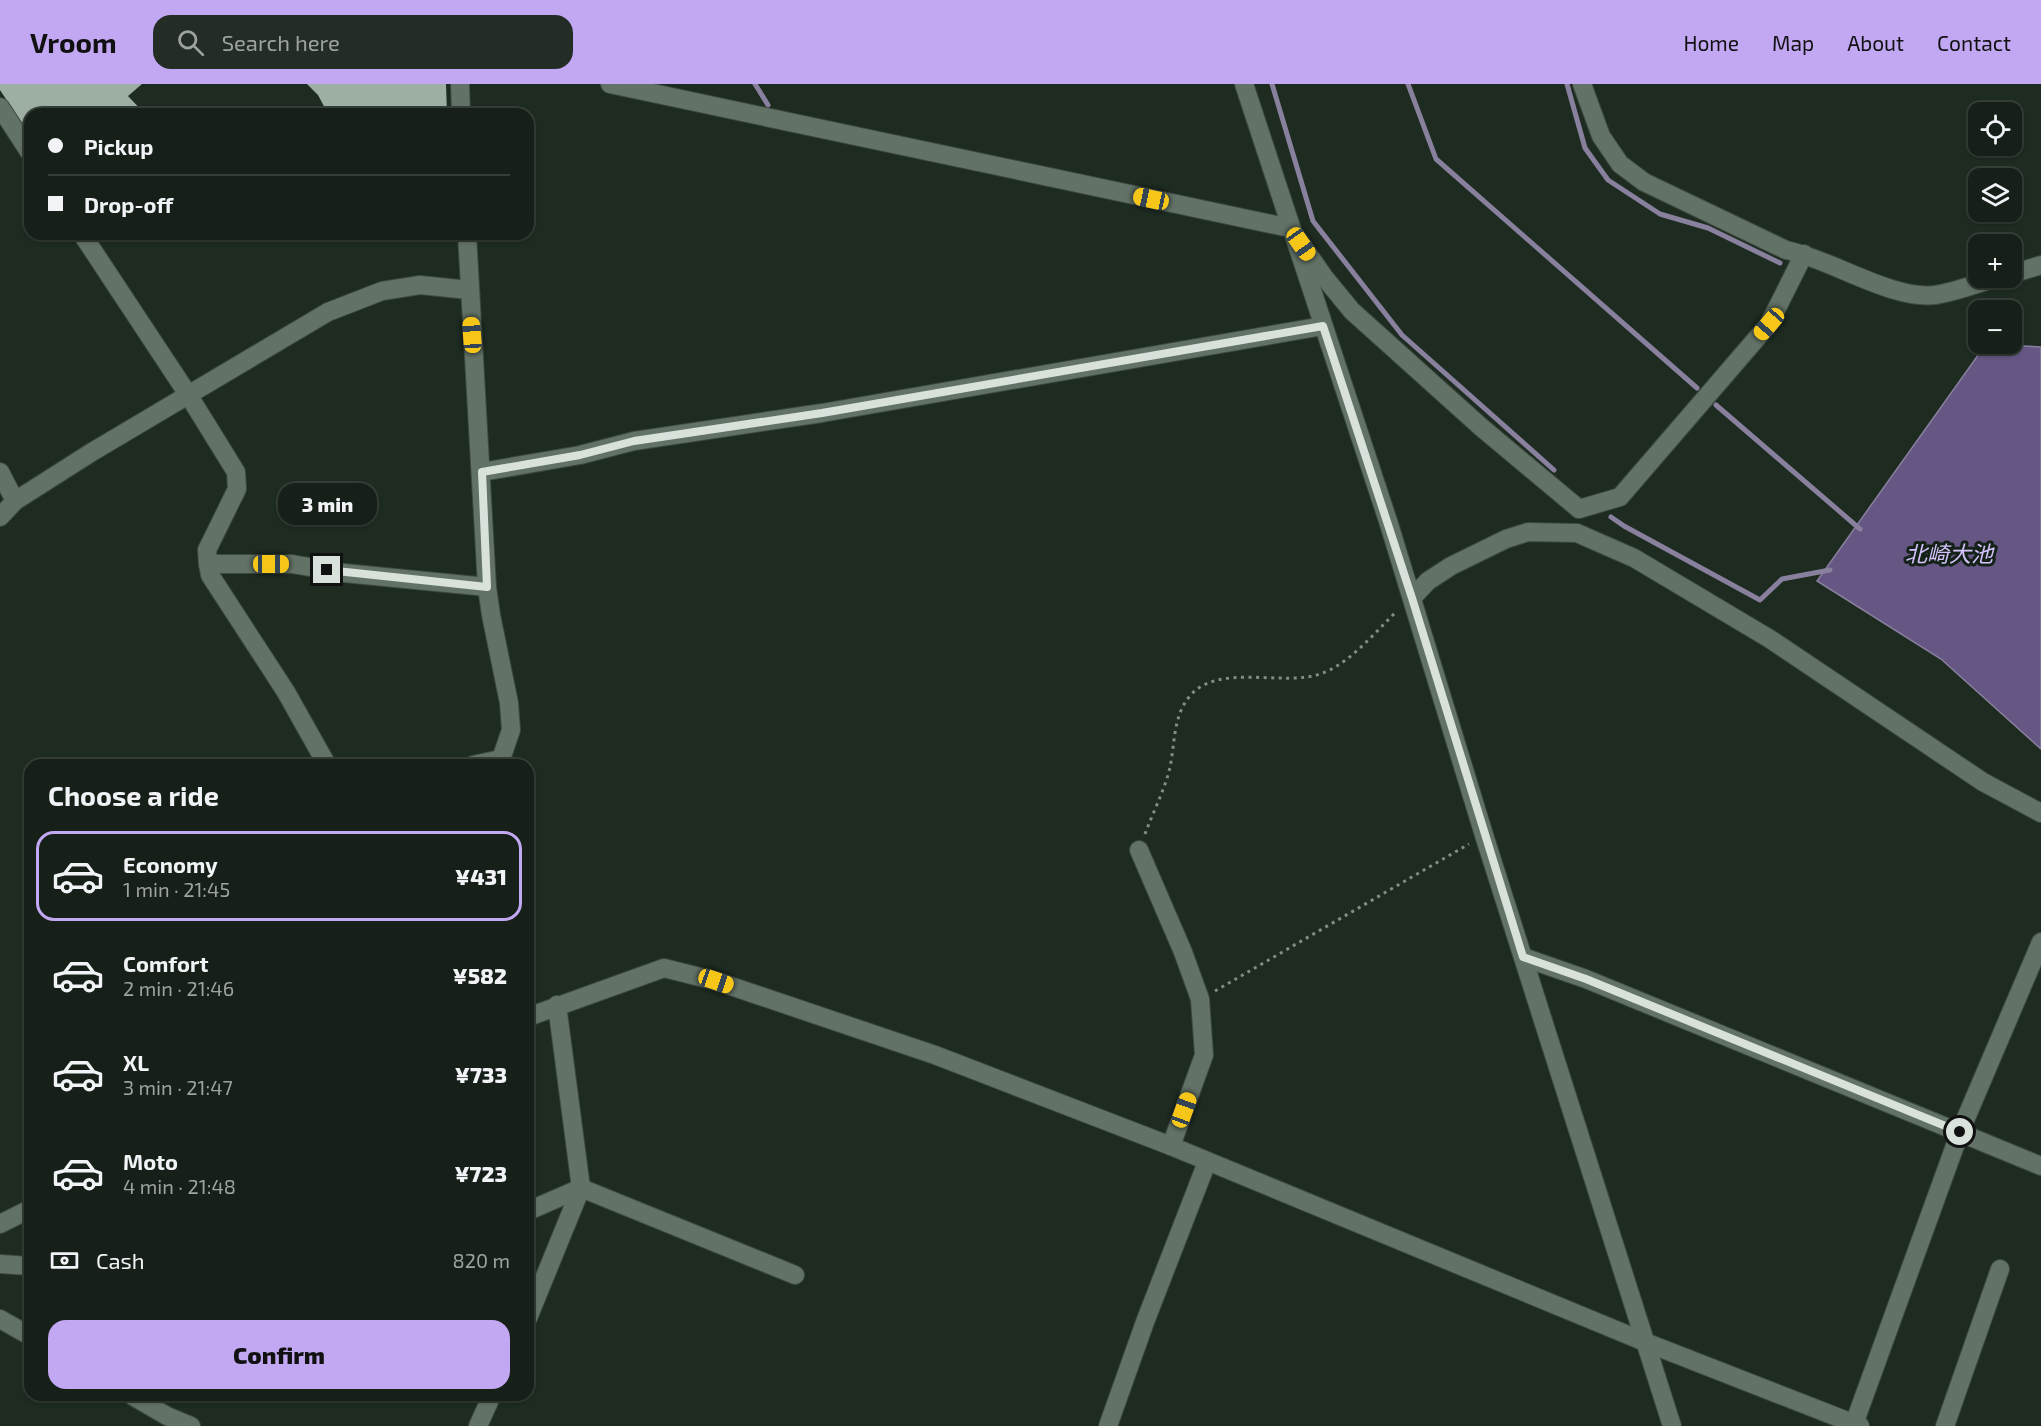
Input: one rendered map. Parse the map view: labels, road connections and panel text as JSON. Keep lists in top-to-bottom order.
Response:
{
  "water": ["北崎大池"],
  "page": {
    "header": "Vroom",
    "search": "Search here",
    "nav": [
      "Home",
      "Map",
      "About",
      "Contact"
    ],
    "map_buttons": ["+", "−"],
    "banner": ["Pickup", "Drop-off"],
    "bubble": "3 min",
    "heading": "Choose a ride",
    "list": [
      {
        "name": "Economy",
        "note": "1 min · 21:45",
        "value": "¥431"
      },
      {
        "name": "Comfort",
        "note": "2 min · 21:46",
        "value": "¥582"
      },
      {
        "name": "XL",
        "note": "3 min · 21:47",
        "value": "¥733"
      },
      {
        "name": "Moto",
        "note": "4 min · 21:48",
        "value": "¥723"
      }
    ],
    "pay": ["Cash", "820 m"],
    "buttons": "Confirm"
  }
}
